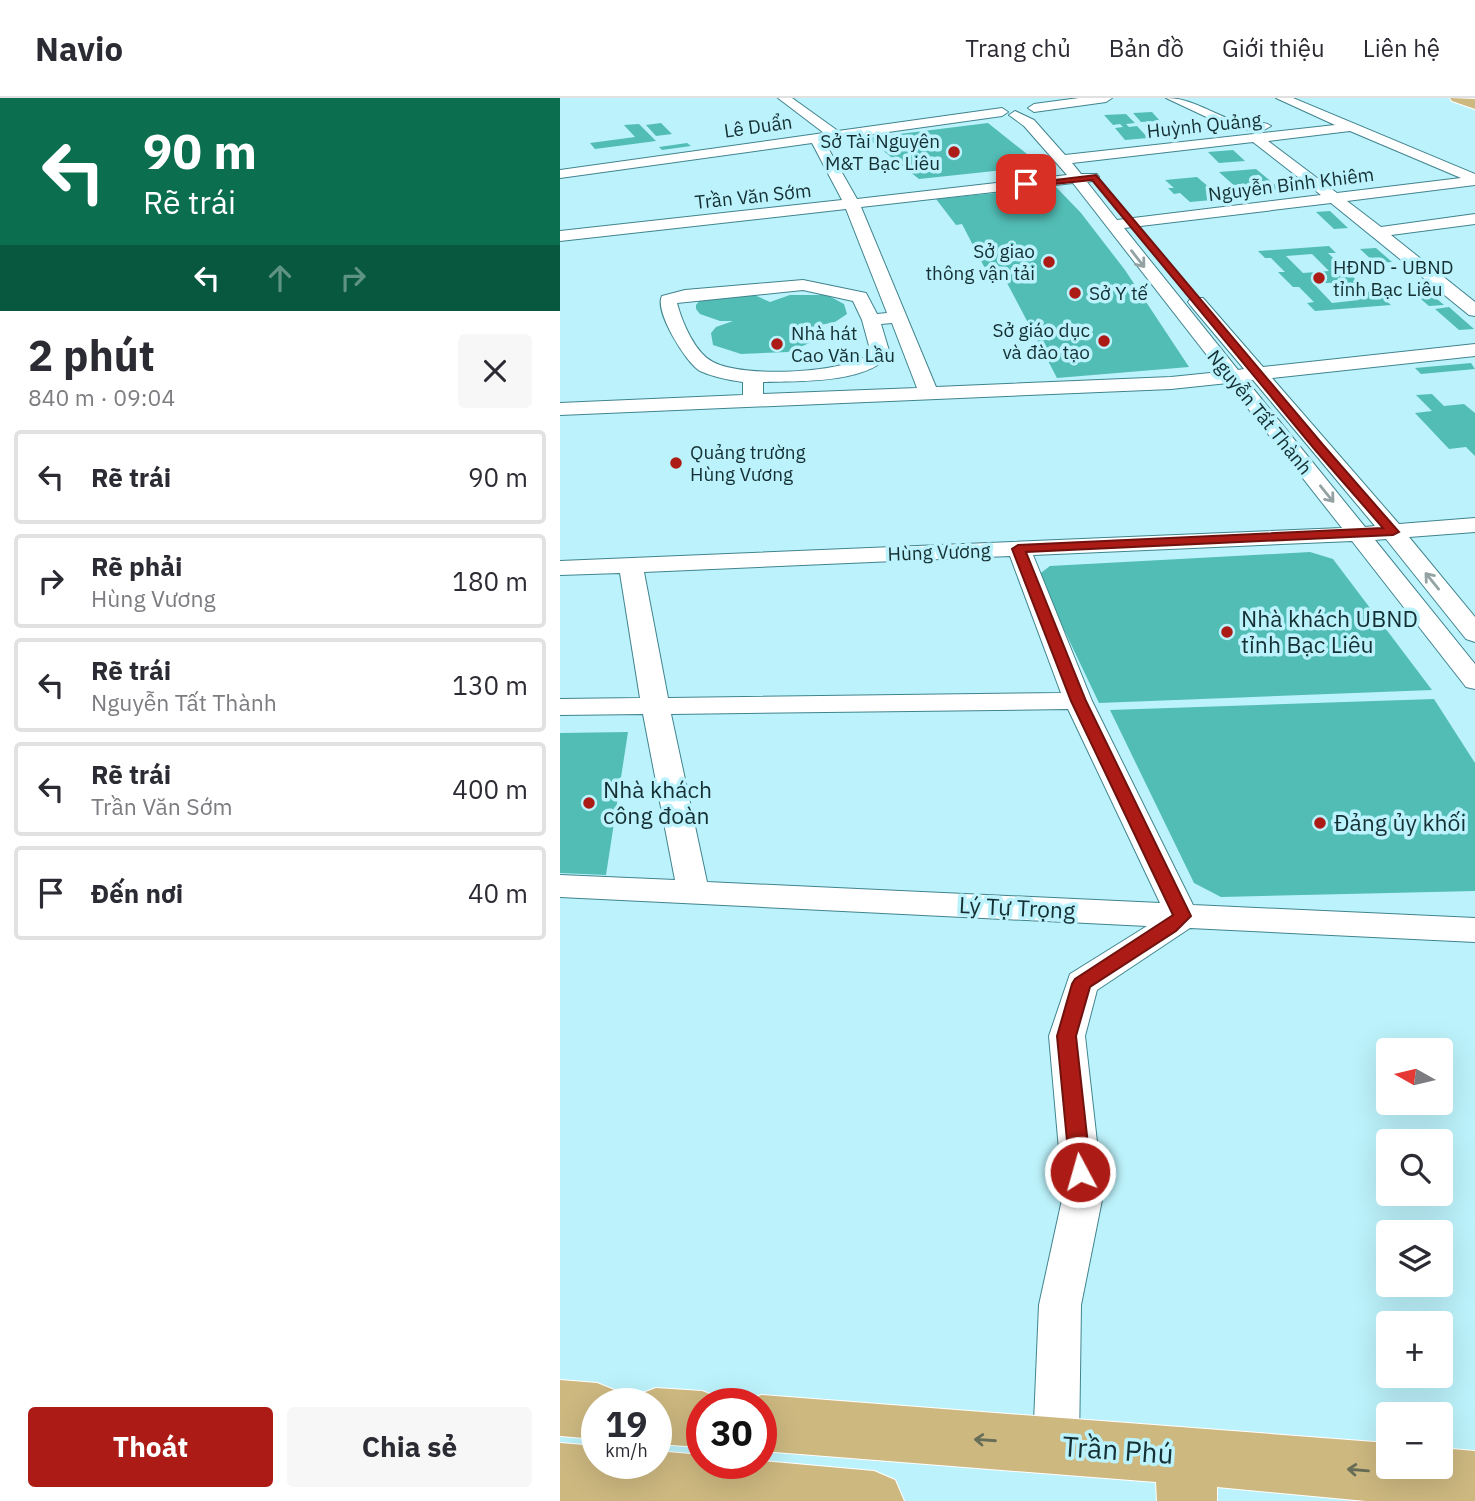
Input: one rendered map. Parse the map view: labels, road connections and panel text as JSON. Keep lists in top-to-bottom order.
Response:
{
  "streets": {
    "main road": ["Trần Phú"],
    "street": [
      "Huỳnh Quảng",
      "Lê Duẩn",
      "Nguyễn Bỉnh Khiêm",
      "Trần Văn Sớm",
      "Nguyễn Tất Thành",
      "Hùng Vương",
      "Lý Tự Trọng"
    ]
  },
  "crossings": [
    ["Huỳnh Quảng", "Nguyễn Tất Thành"],
    ["Lê Duẩn", "Nguyễn Tất Thành"],
    ["Nguyễn Bỉnh Khiêm", "Nguyễn Tất Thành"],
    ["Trần Văn Sớm", "Nguyễn Tất Thành"],
    ["Nguyễn Tất Thành", "Hùng Vương"]
  ],
  "one_way": ["Trần Phú"],
  "places": [
    "Sở Tài Nguyên M&T Bạc Liêu",
    "Sở giao thông vận tải",
    "HĐND - UBND tỉnh Bạc Liêu",
    "Sở Y tế",
    "Sở giáo dục và đào tạo",
    "Nhà hát Cao Văn Lầu",
    "Quảng trường Hùng Vương",
    "Nhà khách UBND tỉnh Bạc Liêu",
    "Nhà khách công đoàn",
    "Đảng ủy khối"
  ],
  "north": "left",
  "page": {
    "header": "Navio",
    "nav": [
      "Trang chủ",
      "Bản đồ",
      "Giới thiệu",
      "Liên hệ"
    ],
    "turn": ["90 m", "Rẽ trái"],
    "heading": ["2 phút", "840 m · 09:04"],
    "list": [
      {
        "name": "Rẽ trái",
        "value": "90 m"
      },
      {
        "name": "Rẽ phải",
        "note": "Hùng Vương",
        "value": "180 m"
      },
      {
        "name": "Rẽ trái",
        "note": "Nguyễn Tất Thành",
        "value": "130 m"
      },
      {
        "name": "Rẽ trái",
        "note": "Trần Văn Sớm",
        "value": "400 m"
      },
      {
        "name": "Đến nơi",
        "value": "40 m"
      }
    ],
    "map_buttons": ["+", "−"],
    "speed": "19 km/h",
    "limit": "30",
    "buttons": ["Thoát", "Chia sẻ"]
  }
}
